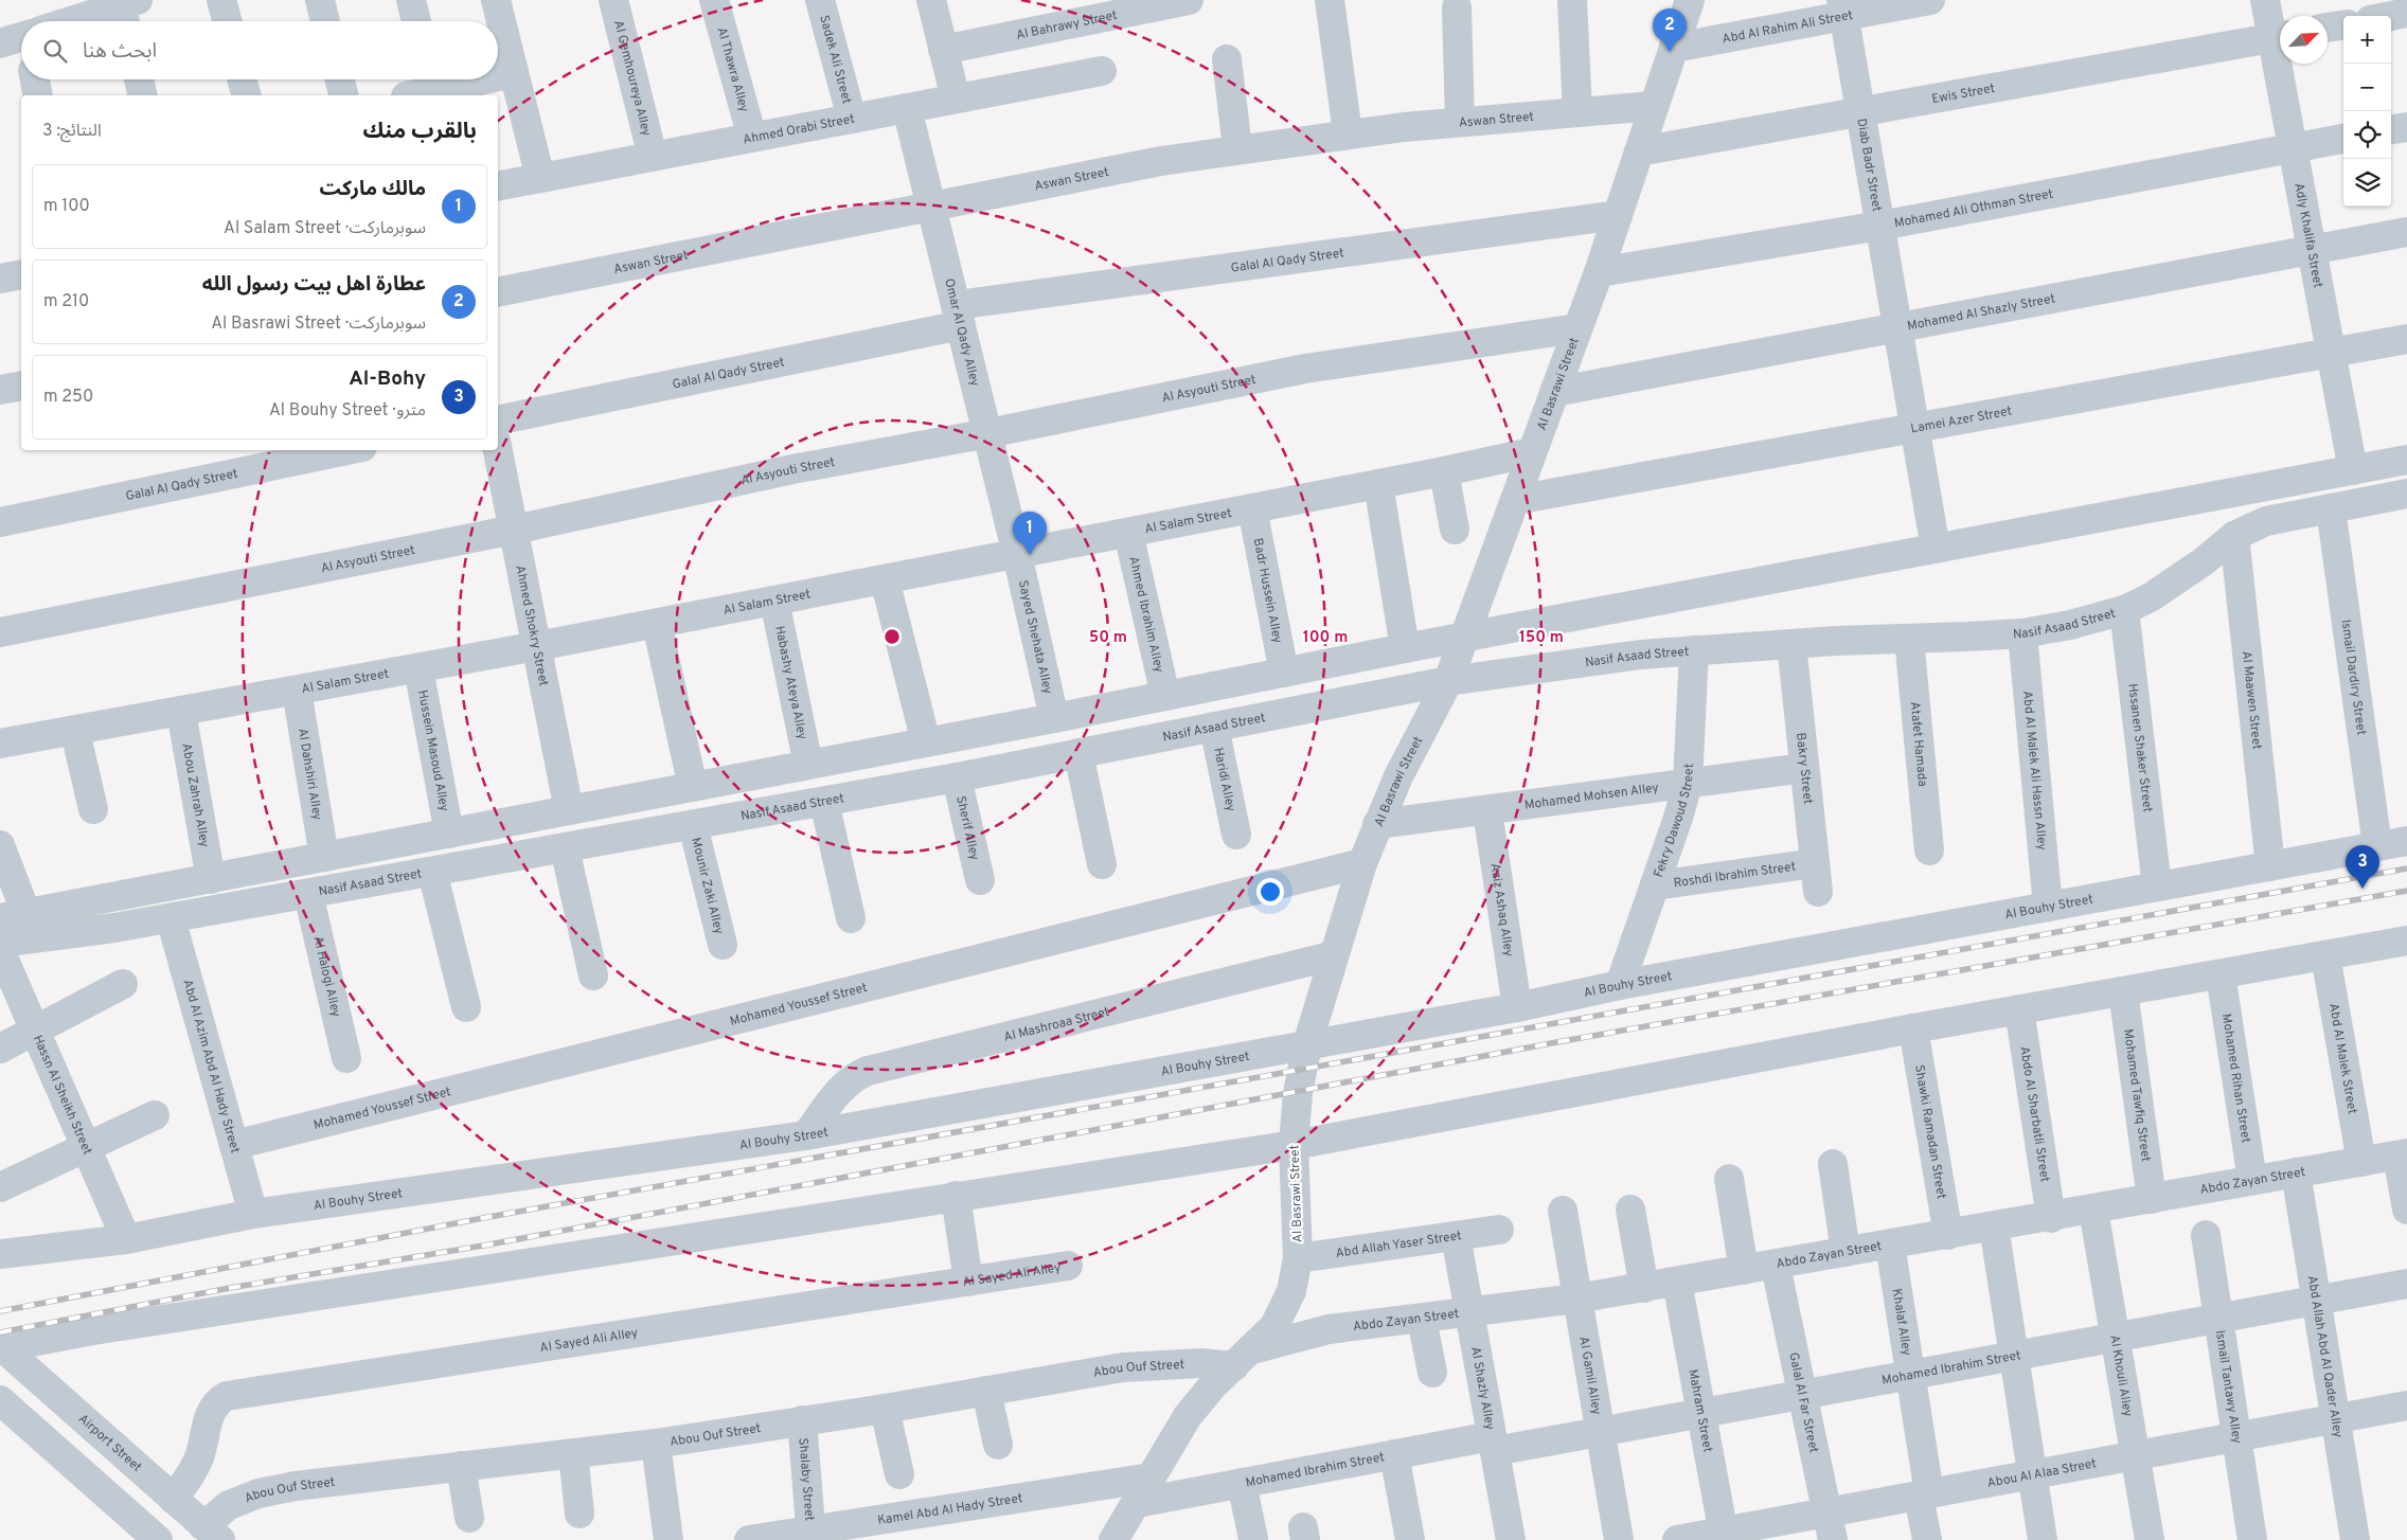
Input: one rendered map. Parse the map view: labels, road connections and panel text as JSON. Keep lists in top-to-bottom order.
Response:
{
  "streets": {
    "street": [
      "Al Bahrawy Street",
      "Abd Al Rahim Ali Street",
      "Sadek Ali Street",
      "Al Thawra Alley",
      "Al Gemhoureya Alley",
      "Ewis Street",
      "Aswan Street",
      "Ahmed Orabi Street",
      "Diab Badr Street",
      "Mohamed Ali Othman Street",
      "Adly Khalifa Street",
      "Galal Al Qady Street",
      "Mohamed Al Shazly Street",
      "Omar Al Qady Alley",
      "Al Basrawi Street",
      "Al Asyouti Street",
      "Lamei Azer Street",
      "Al Salam Street",
      "Badr Hussein Alley",
      "Ahmed Ibrahim Alley",
      "Nasif Asaad Street",
      "Ahmed Shokry Street",
      "Sayed Shehata Alley",
      "Ismail Dardiry Street",
      "Habashy Ateya Alley",
      "Al Maawen Street",
      "Atafet Hamada",
      "Hssanen Shaker Street",
      "Hussein Masoud Alley",
      "Bakry Street",
      "Abd Al Malek Ali Hassn Alley",
      "Al Dahshiri Alley",
      "Haridi Alley",
      "Abou Zahrah Alley",
      "Mohamed Mohsen Alley",
      "Fekry Dawoud Street",
      "Sherif Alley",
      "Roshdi Ibrahim Street",
      "Mounir Zaki Alley",
      "Al Bouhy Street",
      "Aziz Ashaq Alley",
      "Al Halogi Alley",
      "Mohamed Youssef Street",
      "Al Mashroaa Street",
      "Abd Al Malek Street",
      "Abd Al Azim Abd Al Hady Street",
      "Mohamed Rihan Street",
      "Hassn Al Sheikh Street",
      "Mohamed Tawfiq Street",
      "Abdo Al Sharbatli Street",
      "Shawki Ramadan Street",
      "Abdo Zayan Street",
      "Abd Allah Yaser Street",
      "Al Sayed Ali Alley",
      "Khalaf Alley",
      "Abd Allah Abd Al Qader Alley",
      "Mohamed Ibrahim Street",
      "Abou Ouf Street",
      "Al Khouli Alley",
      "Al Gamil Alley",
      "Ismail Tantawy Alley",
      "Al Shazly Alley",
      "Galal Al Far Street",
      "Mahram Street",
      "Airport Street",
      "Abou Al Alaa Street",
      "Shalaby Street",
      "Kamel Abd Al Hady Street"
    ]
  },
  "crossings": [
    ["Abd Al Rahim Ali Street", "Diab Badr Street"],
    ["Abd Al Rahim Ali Street", "Al Basrawi Street"],
    ["Sadek Ali Street", "Ahmed Orabi Street"],
    ["Al Thawra Alley", "Ahmed Orabi Street"],
    ["Al Gemhoureya Alley", "Ahmed Orabi Street"],
    ["Ewis Street", "Diab Badr Street"],
    ["Ewis Street", "Adly Khalifa Street"],
    ["Ewis Street", "Al Basrawi Street"],
    ["Aswan Street", "Omar Al Qady Alley"],
    ["Aswan Street", "Al Basrawi Street"],
    ["Ahmed Orabi Street", "Omar Al Qady Alley"],
    ["Diab Badr Street", "Mohamed Ali Othman Street"],
    ["Diab Badr Street", "Mohamed Al Shazly Street"],
    ["Diab Badr Street", "Lamei Azer Street"],
    ["Mohamed Ali Othman Street", "Adly Khalifa Street"],
    ["Mohamed Ali Othman Street", "Al Basrawi Street"],
    ["Adly Khalifa Street", "Mohamed Al Shazly Street"],
    ["Adly Khalifa Street", "Lamei Azer Street"],
    ["Galal Al Qady Street", "Omar Al Qady Alley"],
    ["Galal Al Qady Street", "Al Basrawi Street"],
    ["Mohamed Al Shazly Street", "Al Basrawi Street"],
    ["Omar Al Qady Alley", "Al Asyouti Street"],
    ["Omar Al Qady Alley", "Al Salam Street"],
    ["Omar Al Qady Alley", "Sayed Shehata Alley"],
    ["Al Basrawi Street", "Al Asyouti Street"],
    ["Al Basrawi Street", "Lamei Azer Street"],
    ["Al Basrawi Street", "Al Salam Street"],
    ["Al Basrawi Street", "Nasif Asaad Street"],
    ["Al Basrawi Street", "Mohamed Mohsen Alley"],
    ["Al Basrawi Street", "Al Bouhy Street"],
    ["Al Basrawi Street", "Mohamed Youssef Street"],
    ["Al Basrawi Street", "Al Mashroaa Street"],
    ["Al Basrawi Street", "Abdo Zayan Street"],
    ["Al Basrawi Street", "Abd Allah Yaser Street"],
    ["Al Basrawi Street", "Mohamed Ibrahim Street"],
    ["Al Basrawi Street", "Abou Ouf Street"],
    ["Al Basrawi Street", "Kamel Abd Al Hady Street"],
    ["Al Asyouti Street", "Ahmed Shokry Street"],
    ["Al Salam Street", "Badr Hussein Alley"],
    ["Al Salam Street", "Ahmed Ibrahim Alley"],
    ["Al Salam Street", "Ahmed Shokry Street"],
    ["Al Salam Street", "Sayed Shehata Alley"],
    ["Al Salam Street", "Habashy Ateya Alley"],
    ["Al Salam Street", "Hussein Masoud Alley"],
    ["Al Salam Street", "Al Dahshiri Alley"],
    ["Al Salam Street", "Abou Zahrah Alley"],
    ["Nasif Asaad Street", "Ismail Dardiry Street"],
    ["Nasif Asaad Street", "Al Maawen Street"],
    ["Nasif Asaad Street", "Atafet Hamada"],
    ["Nasif Asaad Street", "Hssanen Shaker Street"],
    ["Nasif Asaad Street", "Bakry Street"],
    ["Nasif Asaad Street", "Abd Al Malek Ali Hassn Alley"],
    ["Nasif Asaad Street", "Haridi Alley"],
    ["Nasif Asaad Street", "Fekry Dawoud Street"],
    ["Nasif Asaad Street", "Sherif Alley"],
    ["Nasif Asaad Street", "Mounir Zaki Alley"],
    ["Nasif Asaad Street", "Al Halogi Alley"],
    ["Nasif Asaad Street", "Abd Al Azim Abd Al Hady Street"],
    ["Ismail Dardiry Street", "Al Bouhy Street"],
    ["Al Maawen Street", "Al Bouhy Street"],
    ["Hssanen Shaker Street", "Al Bouhy Street"],
    ["Bakry Street", "Mohamed Mohsen Alley"],
    ["Bakry Street", "Roshdi Ibrahim Street"],
    ["Abd Al Malek Ali Hassn Alley", "Al Bouhy Street"],
    ["Mohamed Mohsen Alley", "Fekry Dawoud Street"],
    ["Mohamed Mohsen Alley", "Aziz Ashaq Alley"],
    ["Fekry Dawoud Street", "Roshdi Ibrahim Street"],
    ["Fekry Dawoud Street", "Al Bouhy Street"],
    ["Al Bouhy Street", "Aziz Ashaq Alley"],
    ["Al Bouhy Street", "Al Mashroaa Street"],
    ["Al Bouhy Street", "Abd Al Azim Abd Al Hady Street"],
    ["Al Bouhy Street", "Hassn Al Sheikh Street"],
    ["Mohamed Youssef Street", "Abd Al Azim Abd Al Hady Street"],
    ["Abd Al Malek Street", "Abdo Zayan Street"],
    ["Mohamed Rihan Street", "Abdo Zayan Street"],
    ["Mohamed Tawfiq Street", "Abdo Zayan Street"],
    ["Abdo Al Sharbatli Street", "Abdo Zayan Street"],
    ["Shawki Ramadan Street", "Abdo Zayan Street"],
    ["Abdo Zayan Street", "Khalaf Alley"],
    ["Abdo Zayan Street", "Abd Allah Abd Al Qader Alley"],
    ["Abdo Zayan Street", "Abou Ouf Street"],
    ["Abdo Zayan Street", "Al Khouli Alley"],
    ["Abdo Zayan Street", "Al Gamil Alley"],
    ["Abdo Zayan Street", "Al Shazly Alley"],
    ["Abdo Zayan Street", "Galal Al Far Street"],
    ["Abdo Zayan Street", "Mahram Street"],
    ["Abd Allah Yaser Street", "Al Shazly Alley"],
    ["Al Sayed Ali Alley", "Airport Street"],
    ["Khalaf Alley", "Mohamed Ibrahim Street"],
    ["Khalaf Alley", "Abou Al Alaa Street"],
    ["Abd Allah Abd Al Qader Alley", "Mohamed Ibrahim Street"],
    ["Abd Allah Abd Al Qader Alley", "Abou Al Alaa Street"],
    ["Mohamed Ibrahim Street", "Al Khouli Alley"],
    ["Mohamed Ibrahim Street", "Al Gamil Alley"],
    ["Mohamed Ibrahim Street", "Ismail Tantawy Alley"],
    ["Mohamed Ibrahim Street", "Al Shazly Alley"],
    ["Mohamed Ibrahim Street", "Galal Al Far Street"],
    ["Mohamed Ibrahim Street", "Mahram Street"],
    ["Abou Ouf Street", "Airport Street"],
    ["Abou Ouf Street", "Shalaby Street"],
    ["Al Khouli Alley", "Abou Al Alaa Street"],
    ["Ismail Tantawy Alley", "Abou Al Alaa Street"],
    ["Galal Al Far Street", "Abou Al Alaa Street"],
    ["Mahram Street", "Abou Al Alaa Street"],
    ["Shalaby Street", "Kamel Abd Al Hady Street"]
  ],
  "north": "top right",
  "page": {
    "pins": ["2", "1", "3"],
    "map_buttons": ["+", "−"],
    "search": "ابحث هنا",
    "heading": ["بالقرب منك", "النتائج: 3"],
    "list": [
      {
        "mark": "1",
        "name": "مالك ماركت",
        "note": "سوبرماركت · Al Salam Street",
        "value": "100 m"
      },
      {
        "mark": "2",
        "name": "عطارة اهل بيت رسول الله",
        "note": "سوبرماركت · Al Basrawi Street",
        "value": "210 m"
      },
      {
        "mark": "3",
        "name": "Al-Bohy",
        "note": "مترو · Al Bouhy Street",
        "value": "250 m"
      }
    ]
  },
  "rings": ["50 m", "100 m", "150 m"]
}
